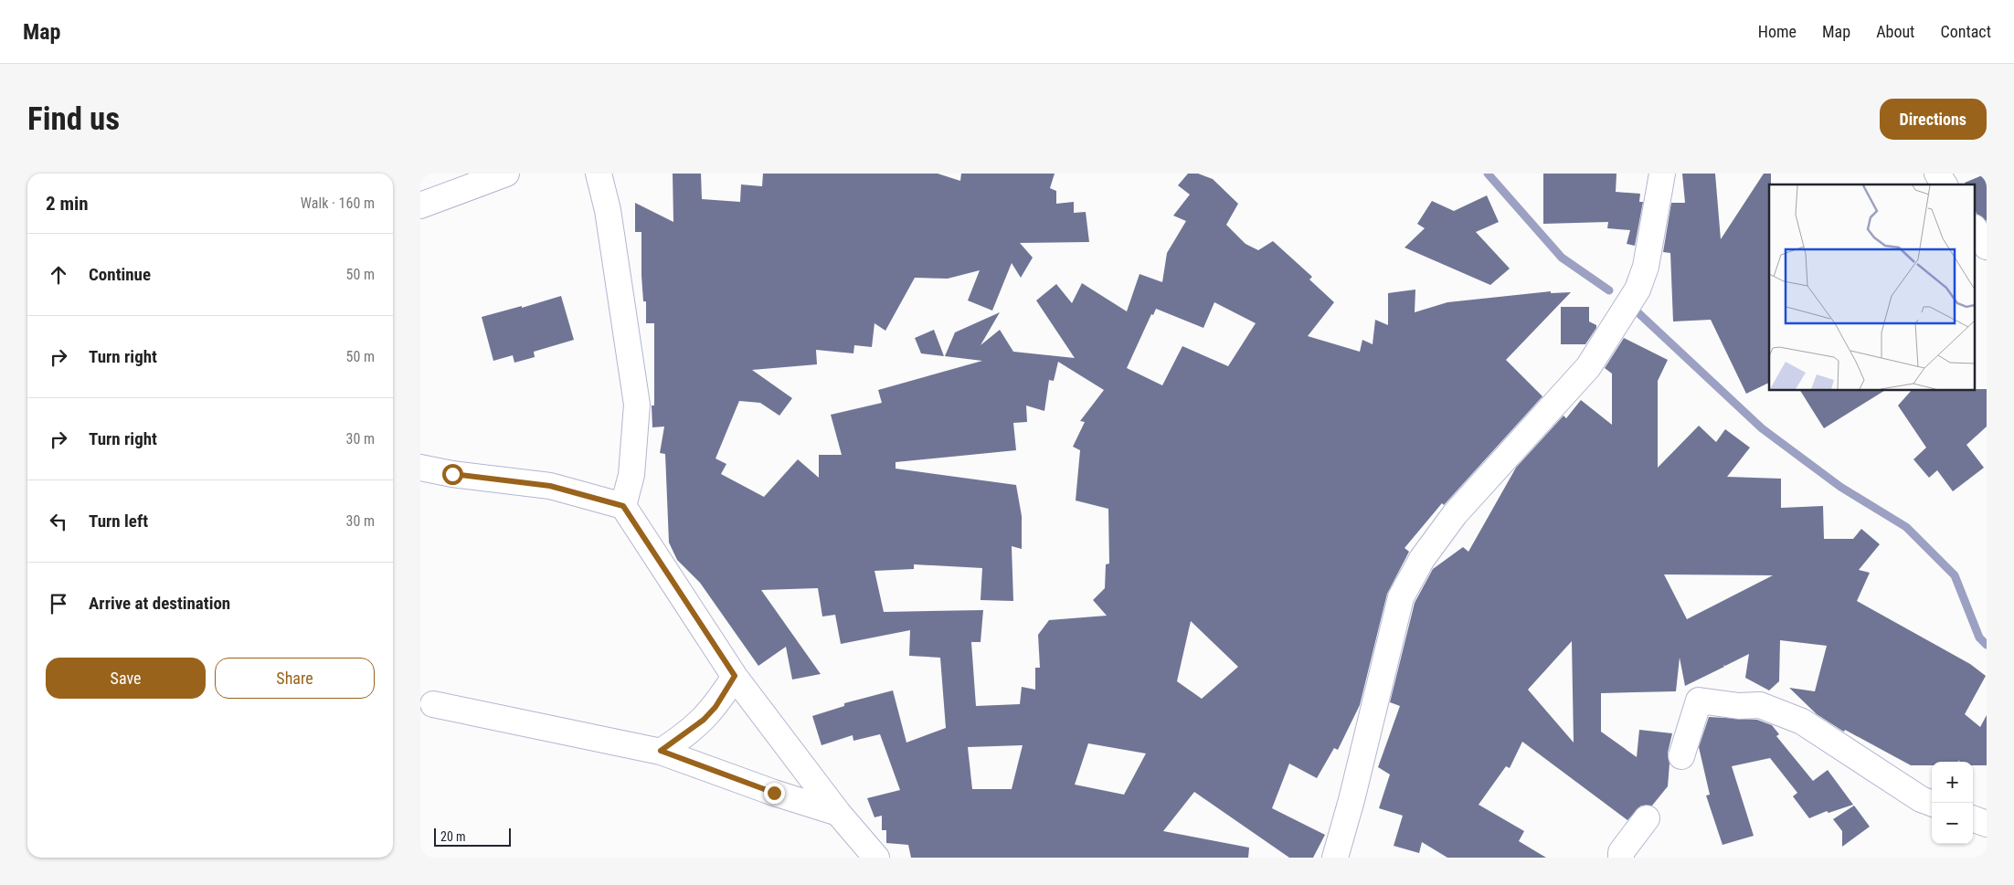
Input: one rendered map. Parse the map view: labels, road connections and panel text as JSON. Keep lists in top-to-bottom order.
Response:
{
  "scale_bar": "20 m",
  "page": {
    "header": "Map",
    "nav": [
      "Home",
      "Map",
      "About",
      "Contact"
    ],
    "buttons": [
      "Directions",
      ["Save", "Share"]
    ],
    "title": "Find us",
    "heading": ["2 min", "Walk · 160 m"],
    "list": [
      ["Continue", "50 m"],
      ["Turn right", "50 m"],
      ["Turn right", "30 m"],
      ["Turn left", "30 m"],
      "Arrive at destination"
    ],
    "map_buttons": ["+", "−"],
    "scale": "20 m"
  }
}
